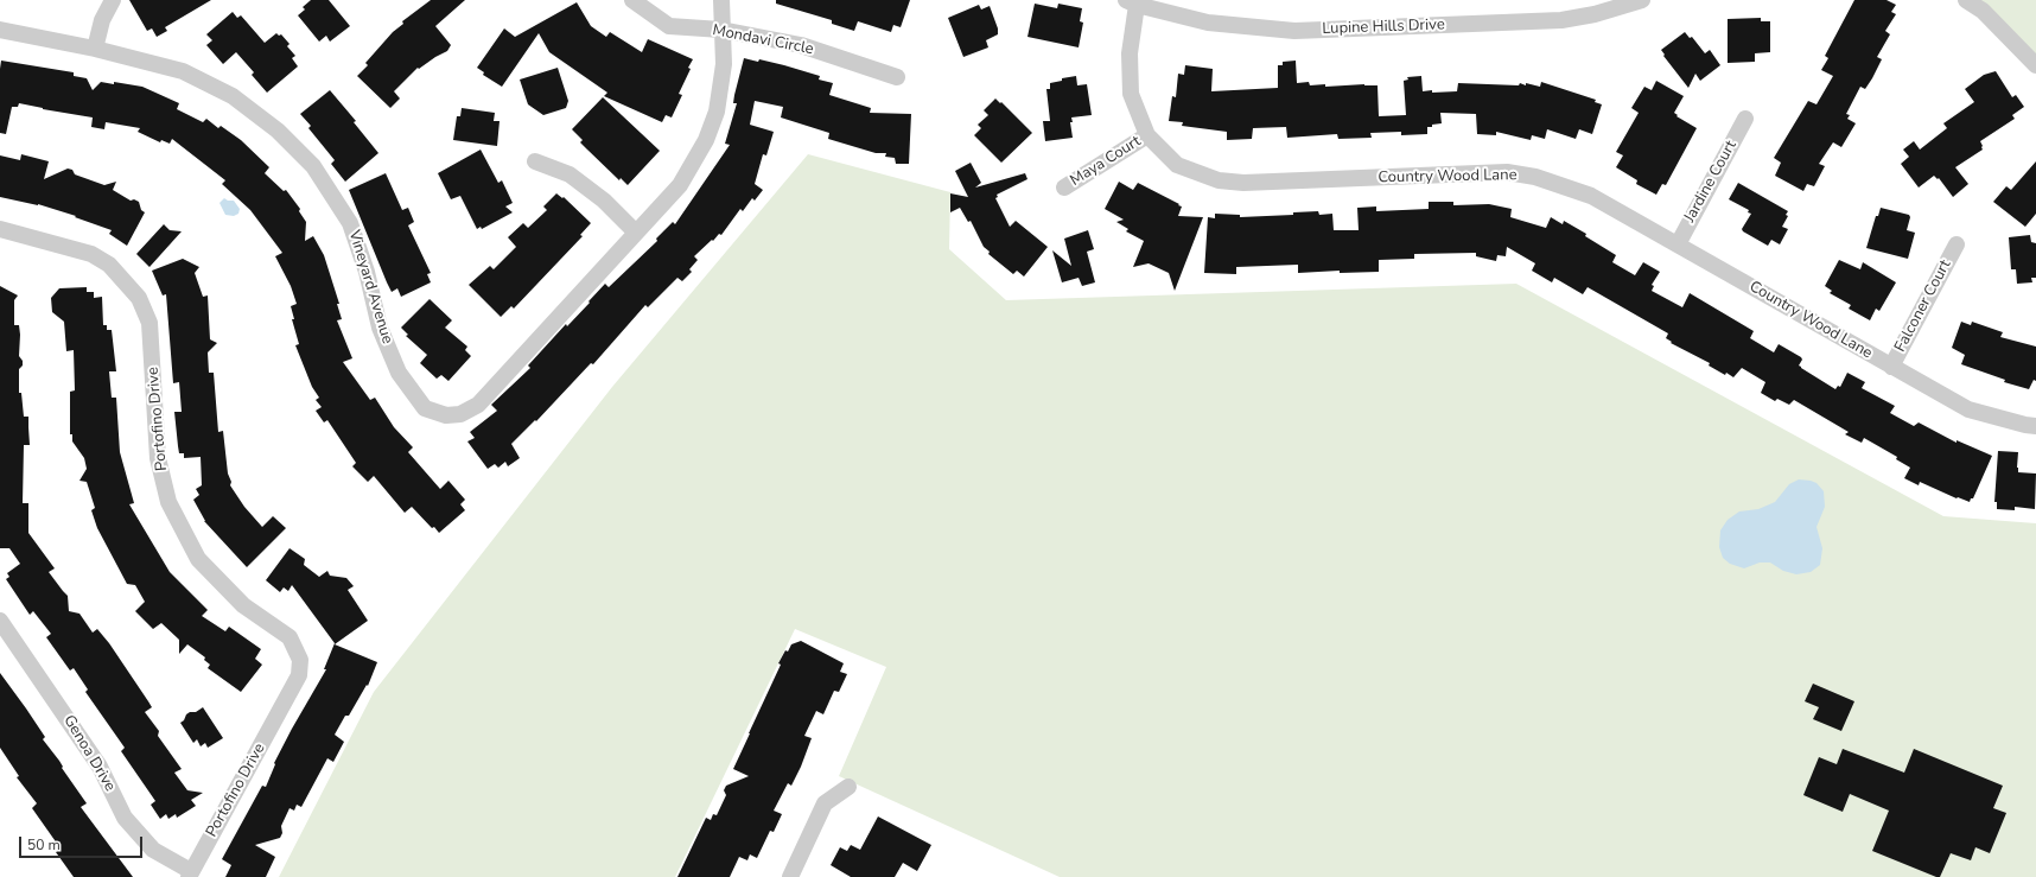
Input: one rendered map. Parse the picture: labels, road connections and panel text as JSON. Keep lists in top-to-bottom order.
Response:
{
  "streets": {
    "street": [
      "Lupine Hills Drive",
      "Mondavi Circle",
      "Maya Court",
      "Country Wood Lane",
      "Jardine Court",
      "Vineyard Avenue",
      "Falconer Court",
      "Portofino Drive",
      "Genoa Drive"
    ]
  },
  "crossings": [
    ["Lupine Hills Drive", "Country Wood Lane"],
    ["Mondavi Circle", "Vineyard Avenue"],
    ["Maya Court", "Country Wood Lane"],
    ["Country Wood Lane", "Jardine Court"],
    ["Country Wood Lane", "Falconer Court"],
    ["Portofino Drive", "Genoa Drive"]
  ],
  "scale_bar": "50 m"
}
